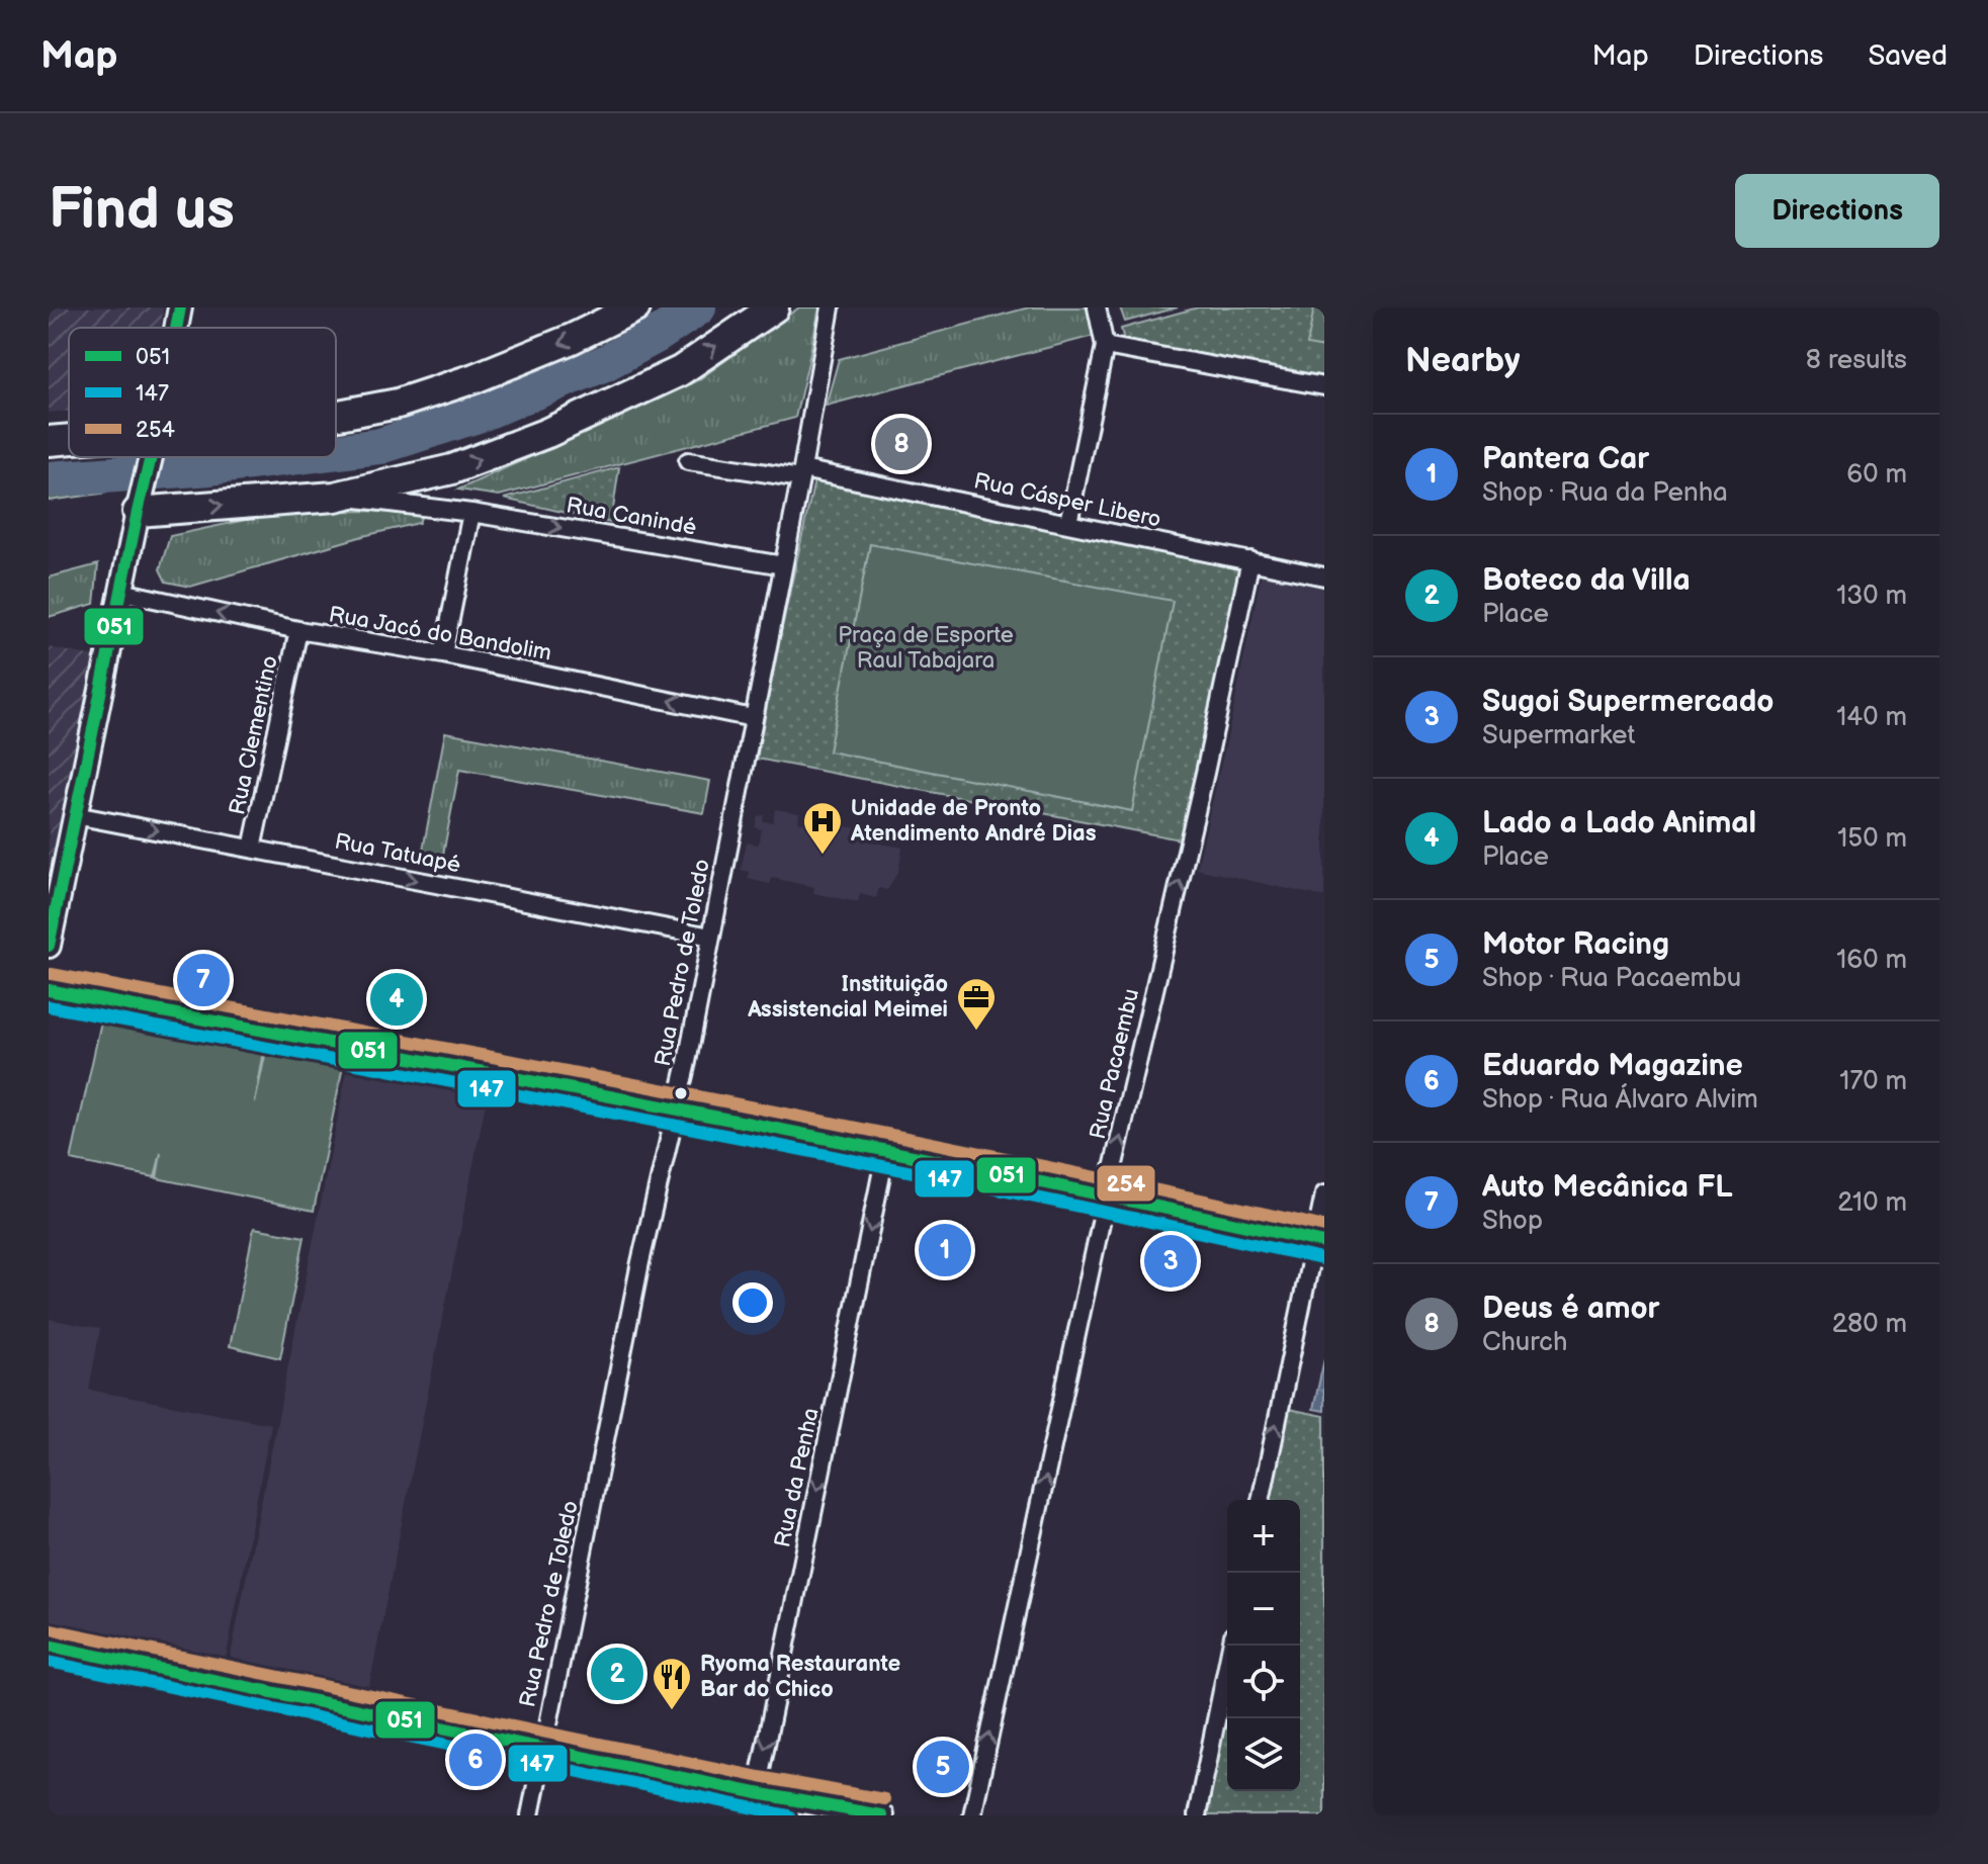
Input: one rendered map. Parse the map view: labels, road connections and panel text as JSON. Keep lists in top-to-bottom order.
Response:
{
  "streets": {
    "street": [
      "Rua Cásper Libero",
      "Rua Canindé",
      "Rua Jacó do Bandolim",
      "Rua Clementino",
      "Rua Tatuapé",
      "Rua Pedro de Toledo",
      "Rua Pacaembu",
      "Rua da Penha"
    ]
  },
  "crossings": [
    ["Rua Cásper Libero", "Rua Pedro de Toledo"],
    ["Rua Cásper Libero", "Rua Pacaembu"],
    ["Rua Canindé", "Rua Pedro de Toledo"],
    ["Rua Jacó do Bandolim", "Rua Clementino"],
    ["Rua Jacó do Bandolim", "Rua Pedro de Toledo"],
    ["Rua Clementino", "Rua Tatuapé"],
    ["Rua Tatuapé", "Rua Pedro de Toledo"]
  ],
  "one_way": [
    "Rua Canindé",
    "Rua Jacó do Bandolim",
    "Rua Tatuapé",
    "Rua Pacaembu",
    "Rua da Penha"
  ],
  "parks": ["Praça de Esporte Raul Tabajara"],
  "places": {
    "hospital": ["Unidade de Pronto Atendimento André Dias"],
    "office": ["Instituição Assistencial Meimei"],
    "restaurant": ["Ryoma Restaurante Bar do Chico"]
  },
  "lines": ["transit line 051", "transit line 254", "transit line 147"],
  "legend": ["051", "147", "254"],
  "page": {
    "header": "Map",
    "nav": ["Map", "Directions", "Saved"],
    "buttons": "Directions",
    "title": "Find us",
    "heading": ["Nearby", "8 results"],
    "list": [
      {
        "mark": "1",
        "name": "Pantera Car",
        "note": "Shop · Rua da Penha",
        "value": "60 m"
      },
      {
        "mark": "2",
        "name": "Boteco da Villa",
        "note": "Place",
        "value": "130 m"
      },
      {
        "mark": "3",
        "name": "Sugoi Supermercado",
        "note": "Supermarket",
        "value": "140 m"
      },
      {
        "mark": "4",
        "name": "Lado a Lado Animal",
        "note": "Place",
        "value": "150 m"
      },
      {
        "mark": "5",
        "name": "Motor Racing",
        "note": "Shop · Rua Pacaembu",
        "value": "160 m"
      },
      {
        "mark": "6",
        "name": "Eduardo Magazine",
        "note": "Shop · Rua Álvaro Alvim",
        "value": "170 m"
      },
      {
        "mark": "7",
        "name": "Auto Mecânica FL",
        "note": "Shop",
        "value": "210 m"
      },
      {
        "mark": "8",
        "name": "Deus é amor",
        "note": "Church",
        "value": "280 m"
      }
    ],
    "pins": [
      "8",
      "7",
      "4",
      "1",
      "3",
      "2",
      "6",
      "5"
    ],
    "map_buttons": ["+", "−"]
  }
}
